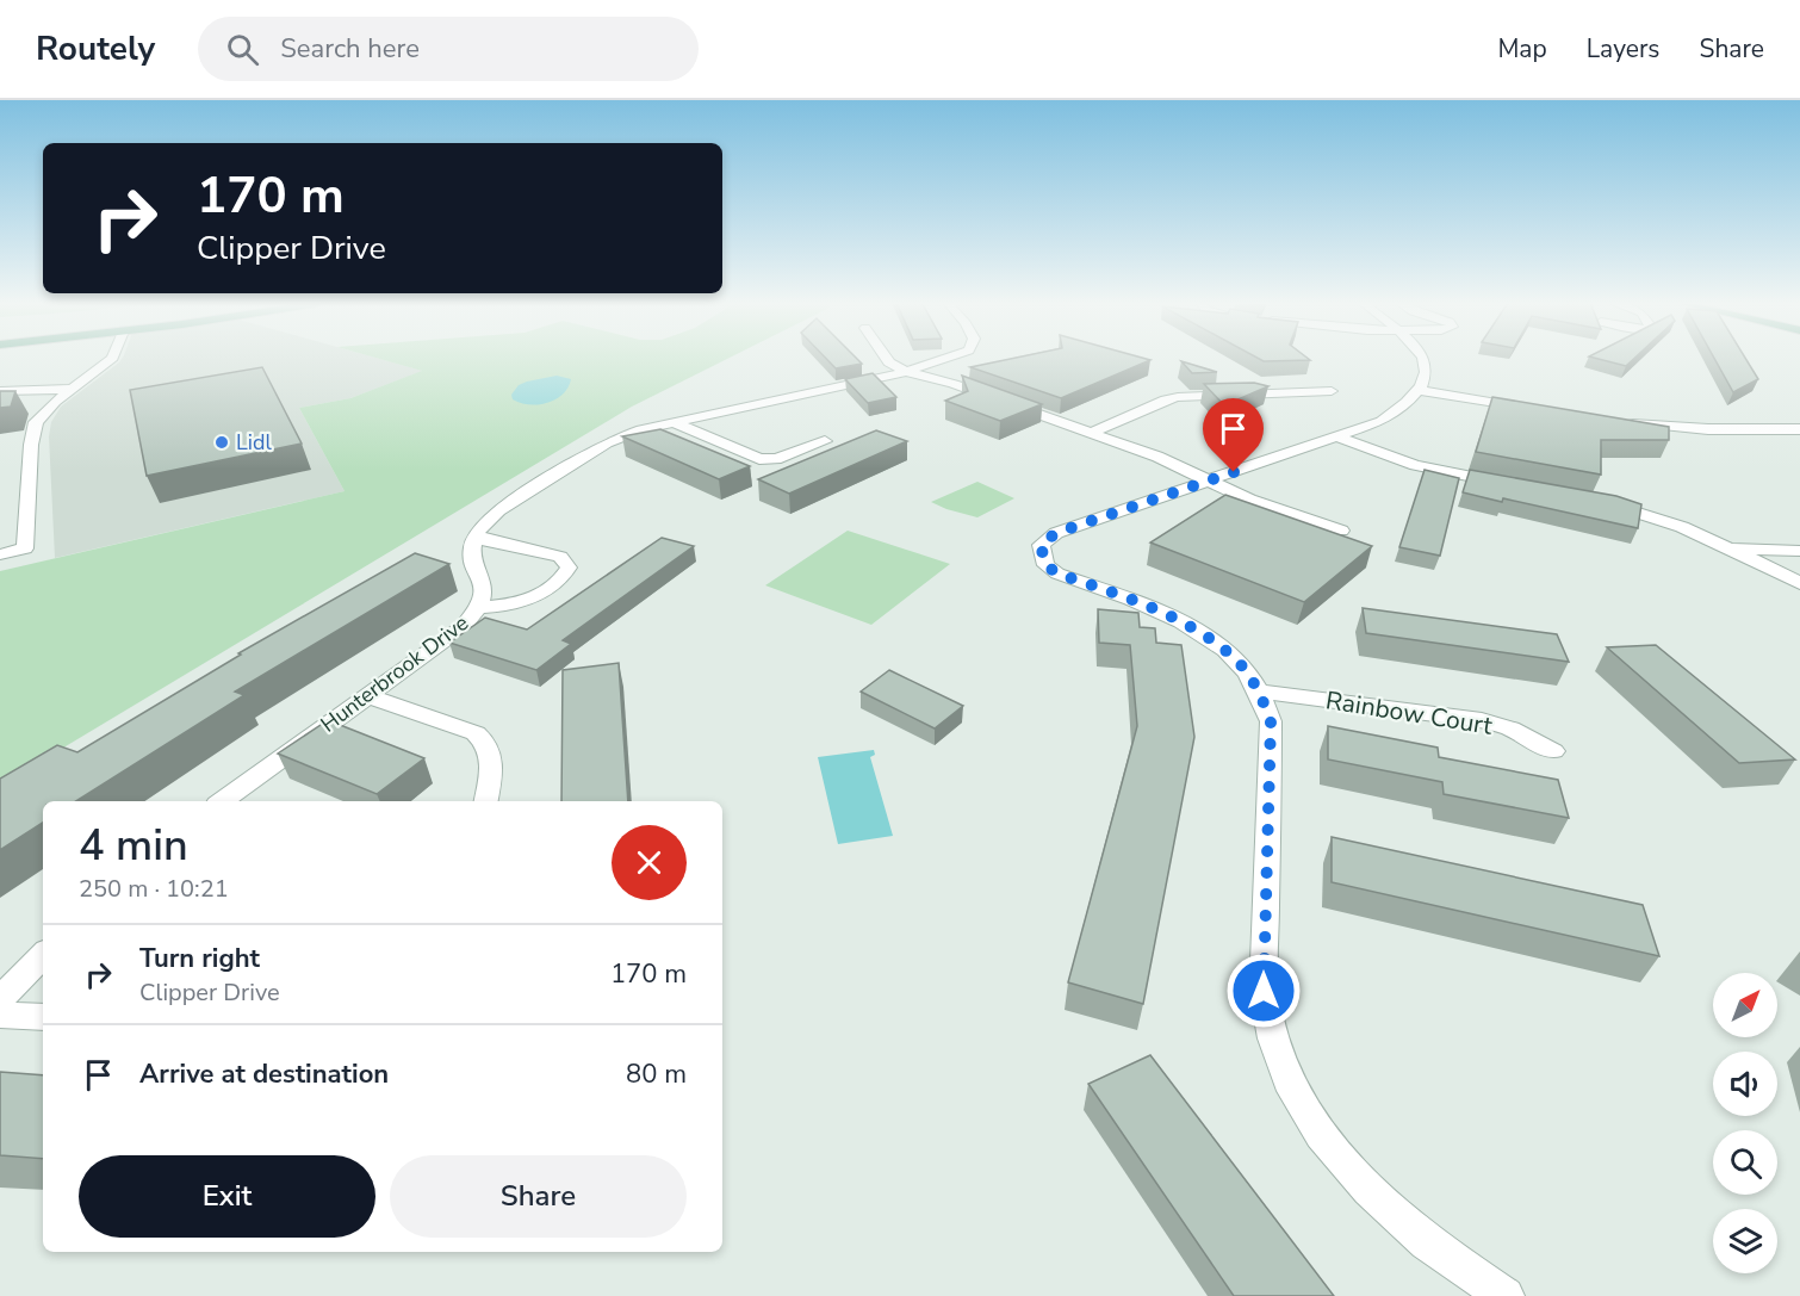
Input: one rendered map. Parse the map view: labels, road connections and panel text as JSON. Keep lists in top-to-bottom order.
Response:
{
  "streets": {
    "street": ["Hunterbrook Drive", "Rainbow Court"]
  },
  "places": ["Lidl"],
  "north": "top right",
  "page": {
    "header": "Routely",
    "search": "Search here",
    "nav": ["Map", "Layers", "Share"],
    "turn": ["170 m", "Clipper Drive"],
    "heading": ["4 min", "250 m · 10:21"],
    "list": [
      {
        "name": "Turn right",
        "note": "Clipper Drive",
        "value": "170 m"
      },
      {
        "name": "Arrive at destination",
        "value": "80 m"
      }
    ],
    "buttons": ["Exit", "Share"]
  }
}
